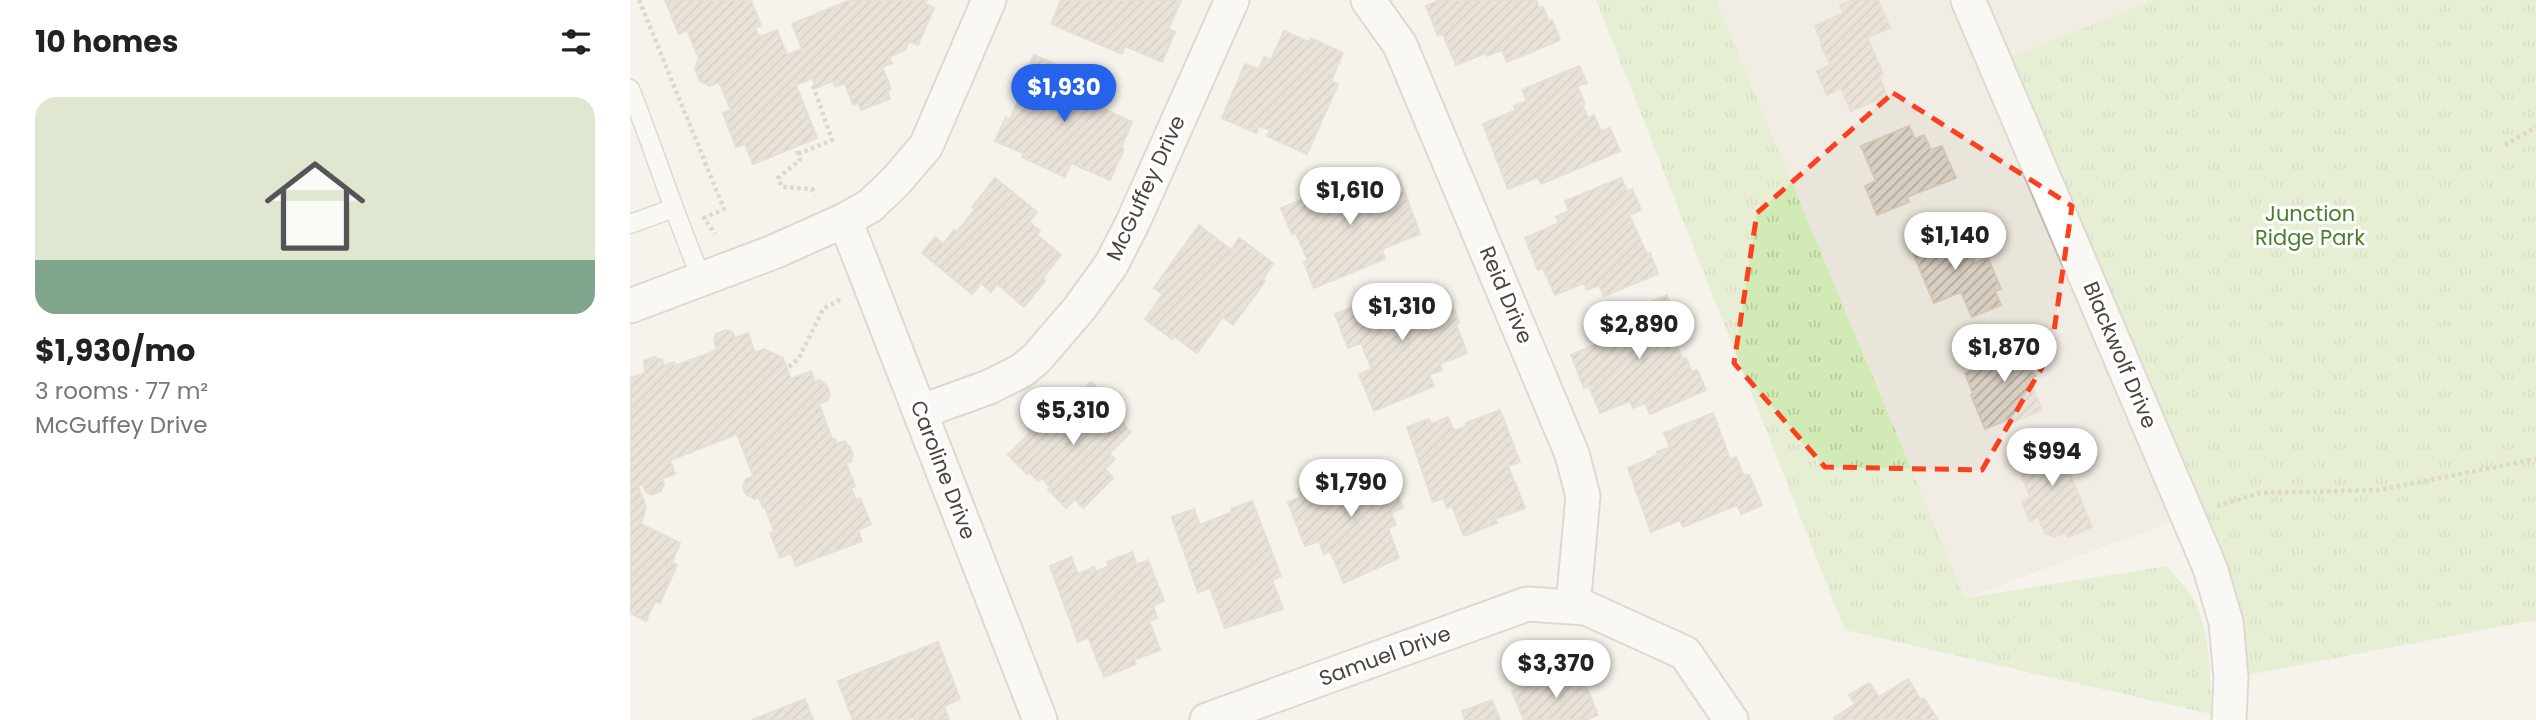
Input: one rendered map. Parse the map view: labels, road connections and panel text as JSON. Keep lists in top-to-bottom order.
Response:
{
  "streets": {
    "street": [
      "McGuffey Drive",
      "Reid Drive",
      "Blackwolf Drive",
      "Caroline Drive",
      "Samuel Drive"
    ]
  },
  "crossings": [
    ["McGuffey Drive", "Caroline Drive"],
    ["Reid Drive", "Samuel Drive"]
  ],
  "parks": ["Junction Ridge Park"],
  "page": {
    "heading": "10 homes",
    "price": [
      "$1,930",
      "$1,610",
      "$1,140",
      "$1,310",
      "$2,890",
      "$1,870",
      "$5,310",
      "$994",
      "$1,790",
      "$3,370"
    ],
    "list": [
      {
        "name": "$1,930/mo",
        "note": "3 rooms · 77 m² · McGuffey Drive"
      }
    ]
  }
}
